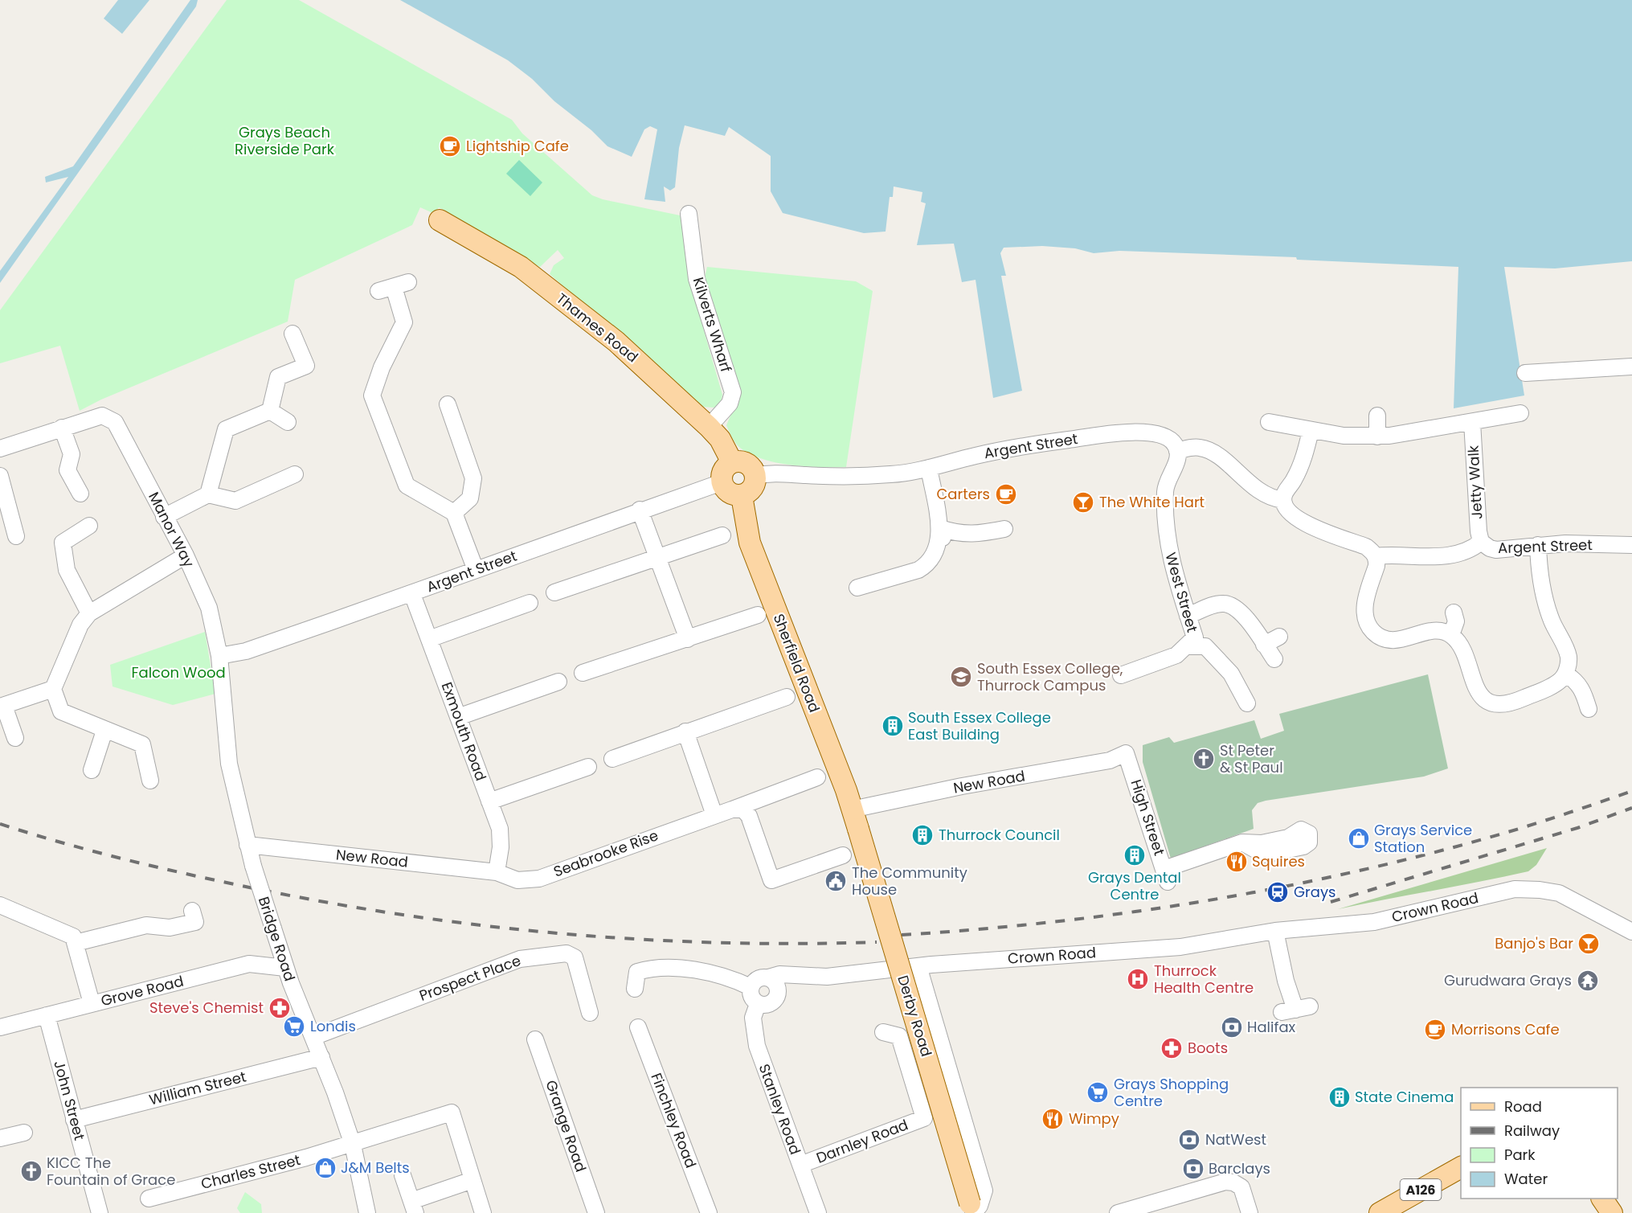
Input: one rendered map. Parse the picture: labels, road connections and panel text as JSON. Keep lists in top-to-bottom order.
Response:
{
  "streets": {
    "main road": [
      "Thames Road",
      "Sherfield Road",
      "Derby Road",
      "A126"
    ],
    "street": [
      "Kilverts Wharf",
      "Argent Street",
      "Jetty Walk",
      "Manor Way",
      "West Street",
      "Exmouth Road",
      "New Road",
      "High Street",
      "Seabrooke Rise",
      "Crown Road",
      "Bridge Road",
      "Prospect Place",
      "Grove Road",
      "William Street",
      "John Street",
      "Stanley Road",
      "Finchley Road",
      "Grange Road",
      "Darnley Road",
      "Charles Street"
    ]
  },
  "crossings": [
    ["Kilverts Wharf", "Thames Road"],
    ["Thames Road", "Argent Street"],
    ["Thames Road", "Sherfield Road"],
    ["Argent Street", "Jetty Walk"],
    ["Argent Street", "Manor Way"],
    ["Argent Street", "West Street"],
    ["Argent Street", "Sherfield Road"],
    ["Argent Street", "Exmouth Road"],
    ["Argent Street", "Bridge Road"],
    ["Manor Way", "Bridge Road"],
    ["Sherfield Road", "New Road"],
    ["Sherfield Road", "Derby Road"],
    ["Exmouth Road", "New Road"],
    ["Exmouth Road", "Seabrooke Rise"],
    ["New Road", "High Street"],
    ["New Road", "Seabrooke Rise"],
    ["New Road", "Bridge Road"],
    ["New Road", "Derby Road"],
    ["Crown Road", "Stanley Road"],
    ["Bridge Road", "Prospect Place"],
    ["Bridge Road", "Grove Road"],
    ["Bridge Road", "William Street"],
    ["Bridge Road", "Charles Street"],
    ["Grove Road", "John Street"],
    ["William Street", "John Street"],
    ["Stanley Road", "Darnley Road"]
  ],
  "parks": ["Grays Beach Riverside Park", "Falcon Wood"],
  "places": {
    "cafe": ["Lightship Cafe", "Carters", "Morrisons Cafe"],
    "bar": ["The White Hart", "Banjo's Bar"],
    "school or university": ["South Essex College, Thurrock Campus"],
    "building": [
      "South Essex College East Building",
      "Thurrock Council",
      "Grays Dental Centre",
      "State Cinema"
    ],
    "church": ["St Peter & St Paul", "KICC The Fountain of Grace"],
    "shop": ["Grays Service Station", "J&M Belts"],
    "restaurant": ["Squires", "Wimpy"],
    "public building": ["The Community House"],
    "station": ["Grays"],
    "hospital": ["Thurrock Health Centre"],
    "temple": ["Gurudwara Grays"],
    "pharmacy": ["Steve's Chemist", "Boots"],
    "supermarket": ["Londis", "Grays Shopping Centre"],
    "bank": ["Halifax", "NatWest", "Barclays"]
  },
  "legend": [
    "Road",
    "Railway",
    "Park",
    "Water"
  ]
}
